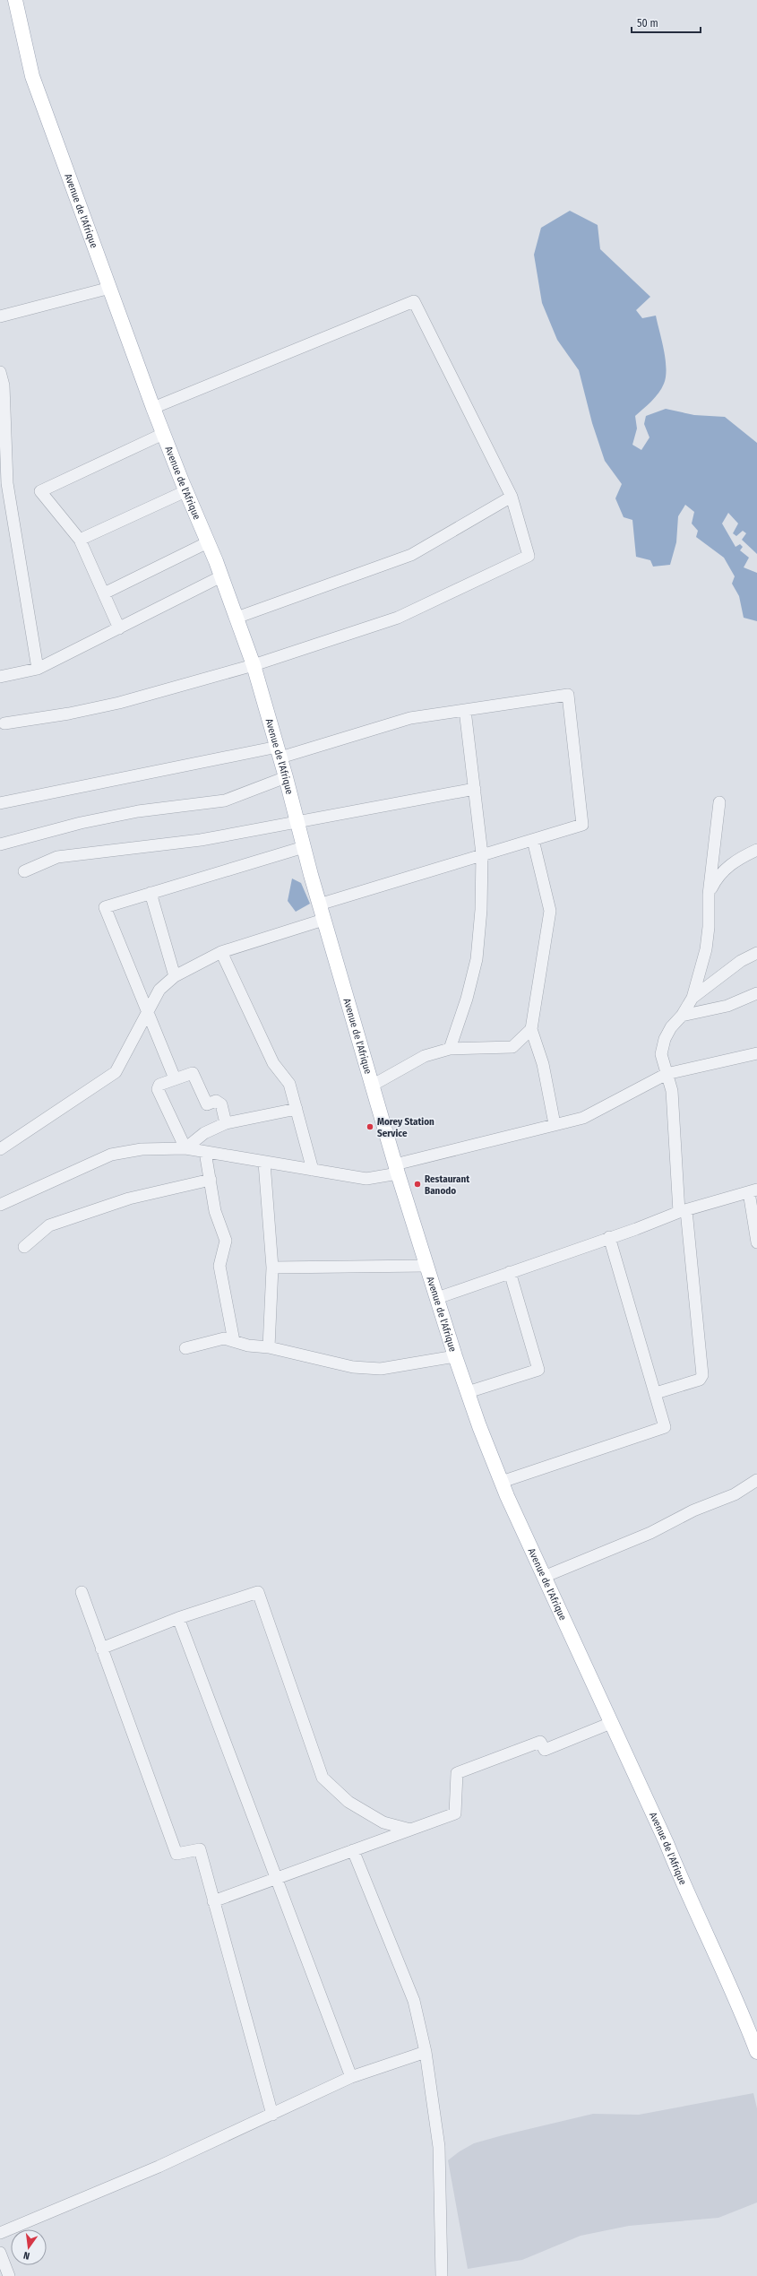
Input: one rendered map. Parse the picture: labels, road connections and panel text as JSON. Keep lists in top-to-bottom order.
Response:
{
  "streets": {
    "main road": ["Avenue de l'Afrique"]
  },
  "places": ["Morey Station Service", "Restaurant Banodo"],
  "scale_bar": "50 m",
  "north": "bottom"
}
